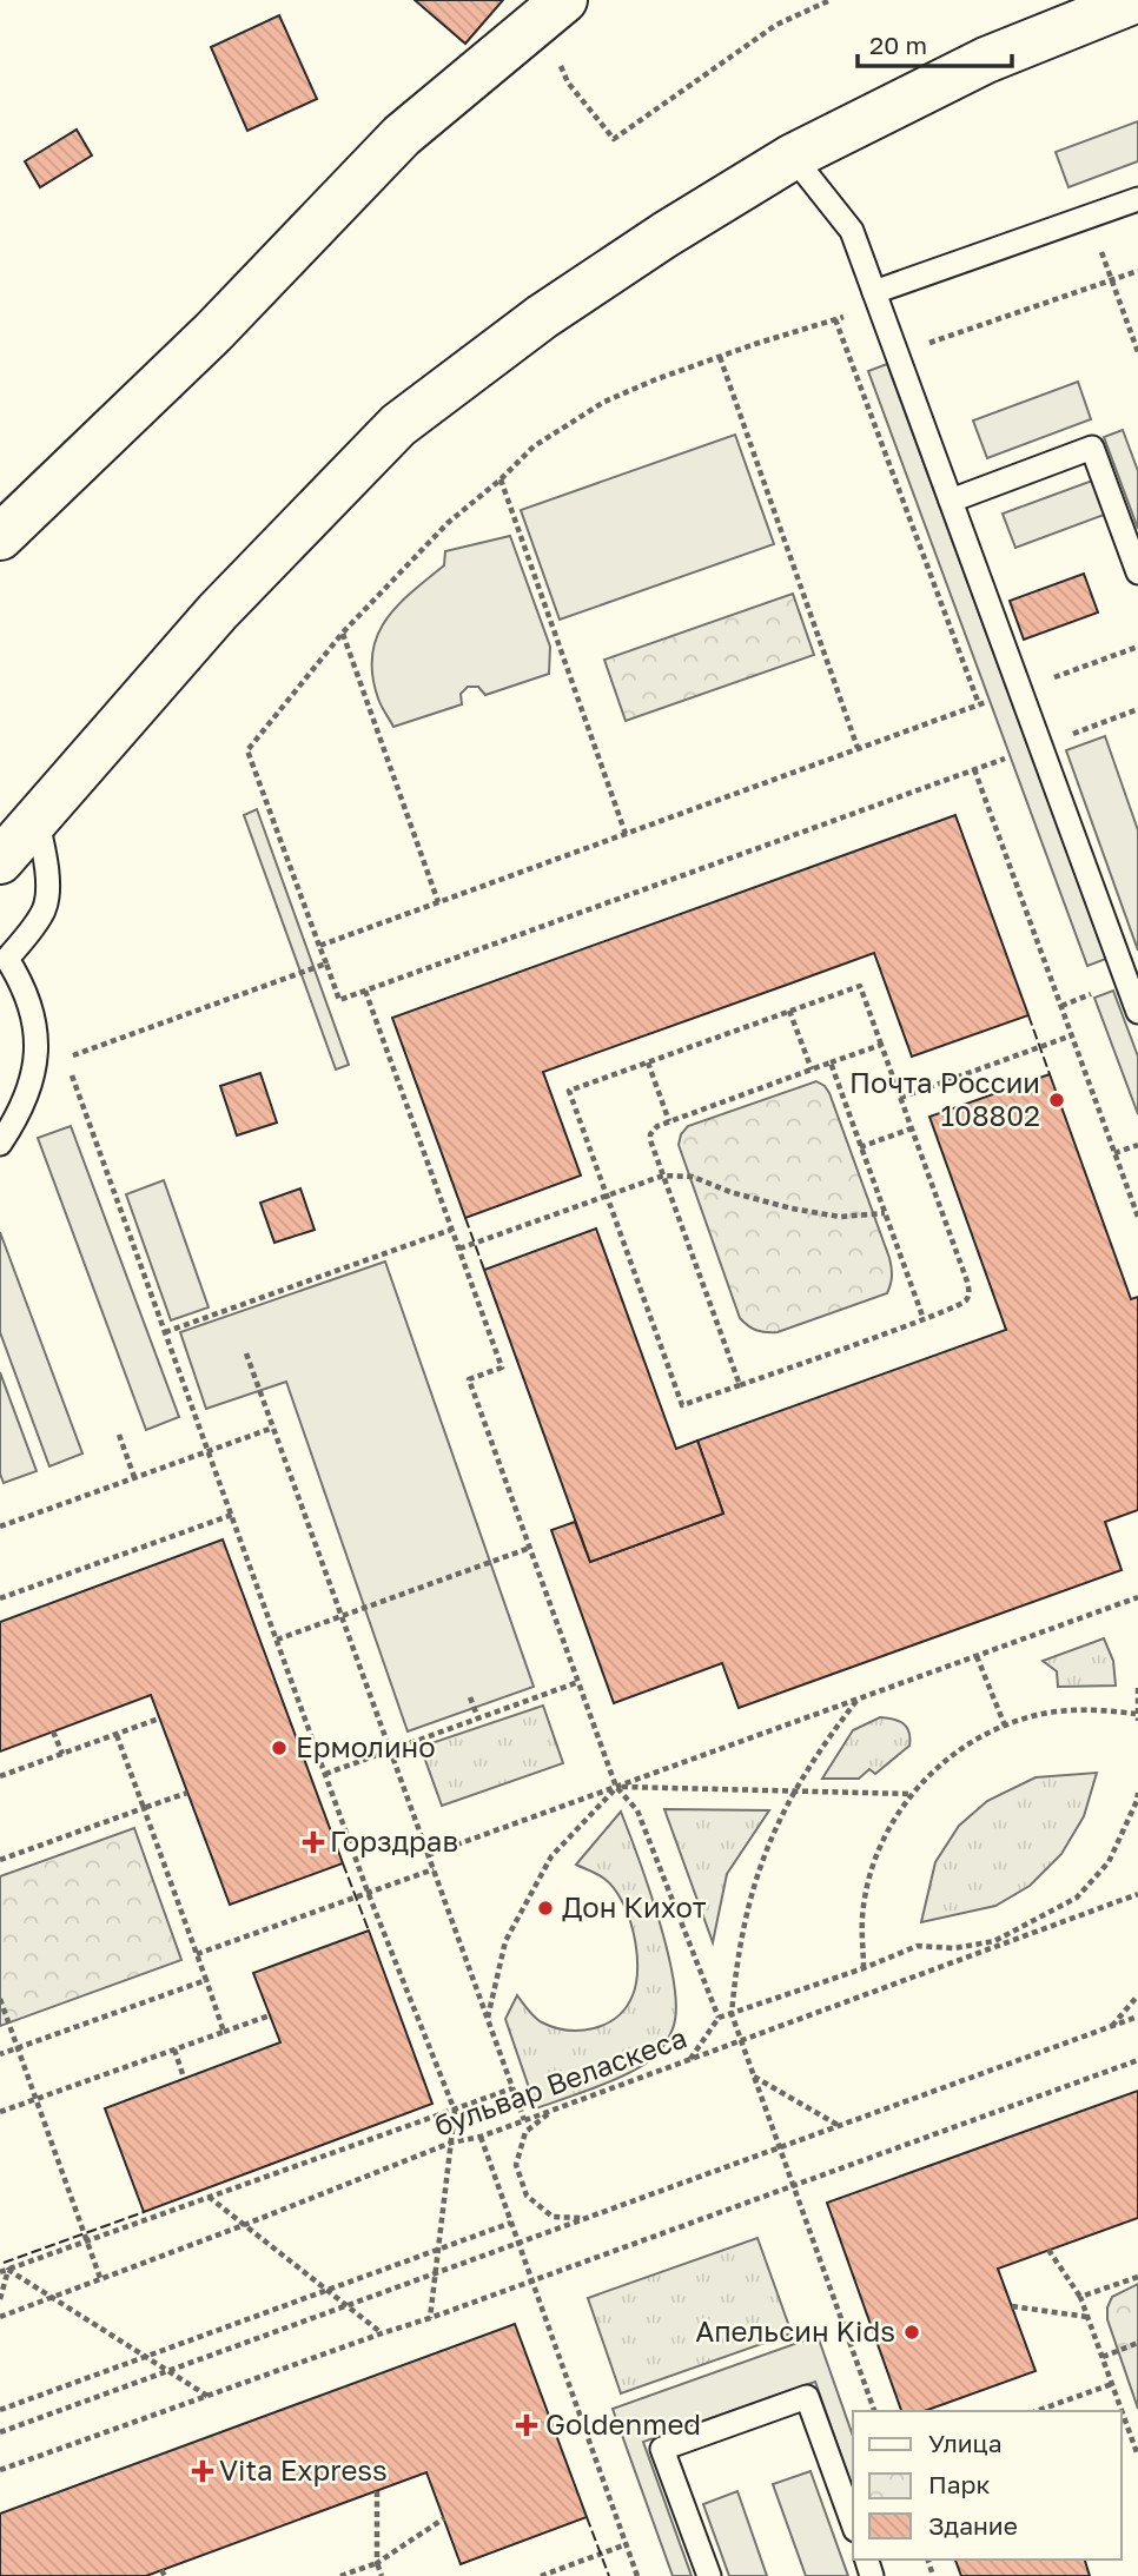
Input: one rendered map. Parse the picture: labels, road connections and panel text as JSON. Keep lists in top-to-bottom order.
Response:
{
  "streets": {
    "path": ["бульвар Веласкеса"]
  },
  "places": {
    "other": [
      "Почта России 108802",
      "Ермолино",
      "Дон Кихот",
      "Апельсин Kids"
    ],
    "health": ["Горздрав", "Goldenmed", "Vita Express"]
  },
  "legend": ["Улица", "Парк", "Здание"],
  "scale_bar": "20 m"
}
